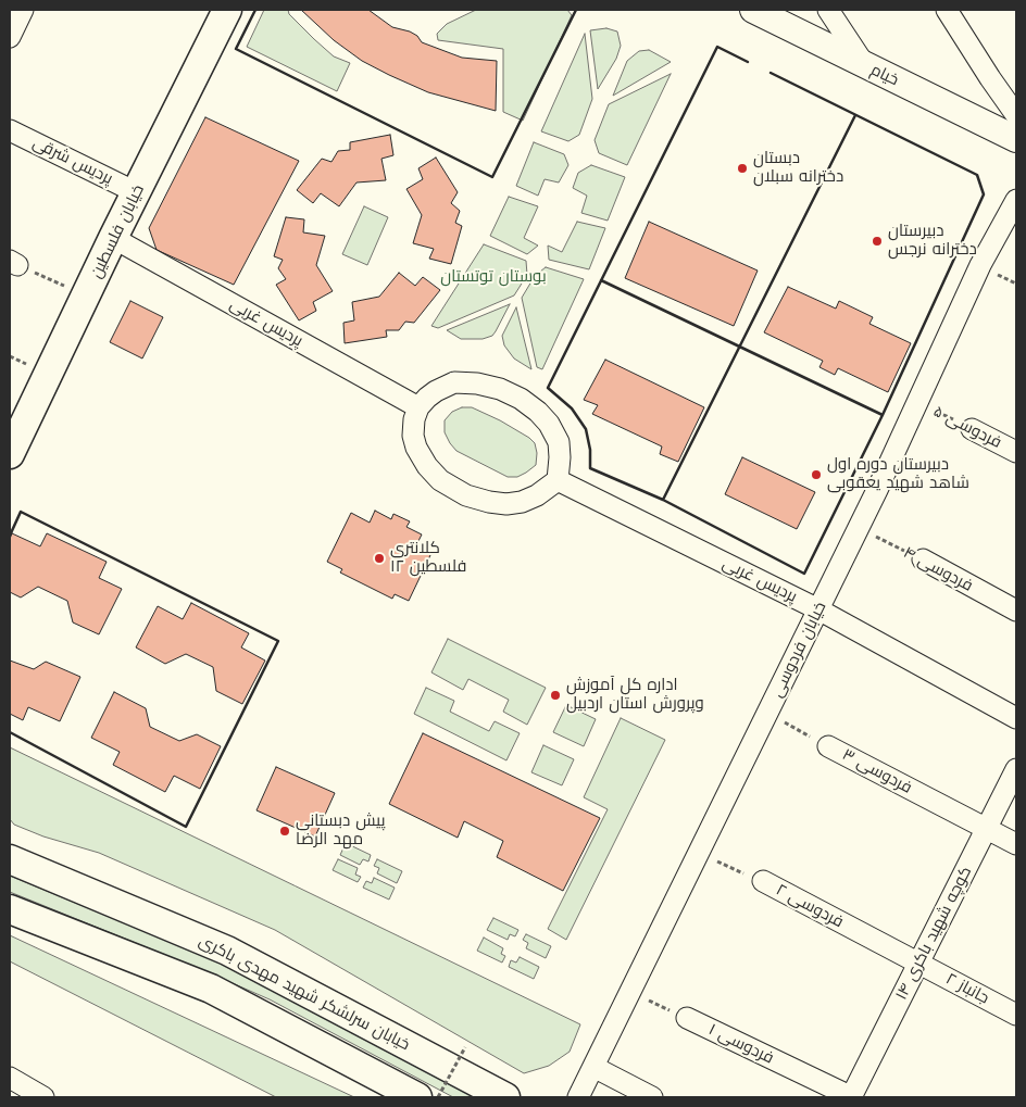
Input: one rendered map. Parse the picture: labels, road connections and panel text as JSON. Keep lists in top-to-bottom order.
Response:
{
  "streets": {
    "main road": ["خیابان فلسطین", "خیابان سرلشکر شهید مهدی باکری"],
    "street": [
      "خیام",
      "پردیس شرقی",
      "پردیس غربی",
      "فردوسی ۵",
      "فردوسی ۴",
      "خیابان فردوسی",
      "فردوسی ۳",
      "فردوسی ۲",
      "کوچه شهید باکری ۱۴",
      "جانباز ۲",
      "فردوسی ۱"
    ]
  },
  "crossings": [
    ["پردیس شرقی", "خیابان فلسطین"],
    ["خیابان فلسطین", "پردیس غربی"],
    ["پردیس غربی", "خیابان فردوسی"],
    ["فردوسی ۵", "خیابان فردوسی"],
    ["فردوسی ۴", "خیابان فردوسی"],
    ["خیابان فردوسی", "فردوسی ۳"],
    ["خیابان فردوسی", "فردوسی ۲"],
    ["فردوسی ۳", "کوچه شهید باکری ۱۴"],
    ["فردوسی ۲", "کوچه شهید باکری ۱۴"],
    ["فردوسی ۲", "جانباز ۲"],
    ["کوچه شهید باکری ۱۴", "جانباز ۲"],
    ["کوچه شهید باکری ۱۴", "فردوسی ۱"]
  ],
  "parks": ["بوستان توتستان"],
  "places": [
    "دبستان دخترانه سبلان",
    "دبیرستان دخترانه نرجس",
    "دبیرستان دوره اول شاهد شهید یعقوبی",
    "کلانتری ۱۲ فلسطین",
    "اداره کل آموزش وپرورش استان اردبیل",
    "پیش دبستانی مهد الرضا"
  ]
}
